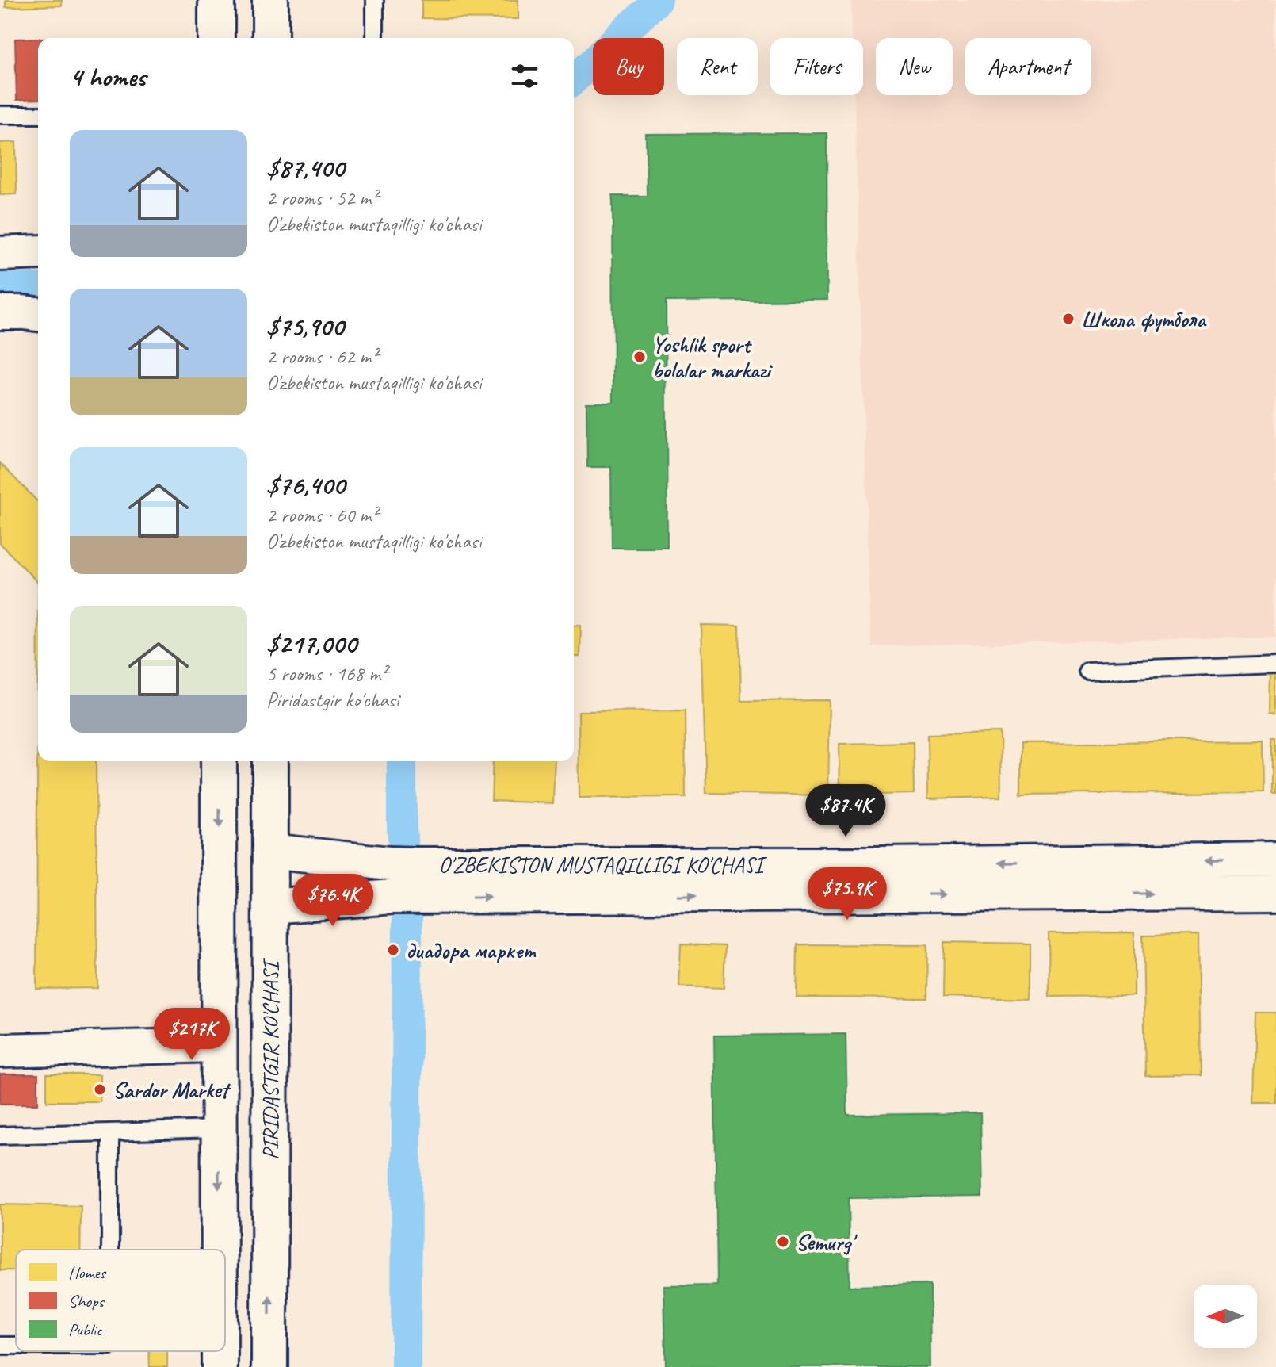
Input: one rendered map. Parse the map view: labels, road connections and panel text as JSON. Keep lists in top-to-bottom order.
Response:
{
  "streets": {
    "main road": ["PIRIDASTGIR KO'CHASI"],
    "street": ["O'ZBEKISTON MUSTAQILLIGI KO'CHASI"]
  },
  "crossings": [
    ["O'ZBEKISTON MUSTAQILLIGI KO'CHASI", "PIRIDASTGIR KO'CHASI"]
  ],
  "places": [
    "Школа футбола",
    "Yoshlik sport bolalar markazi",
    "диадора маркет",
    "Sardor Market",
    "Semurg'"
  ],
  "legend": ["Homes", "Shops", "Public"],
  "north": "left",
  "page": {
    "chip": [
      "Buy",
      "Rent",
      "Filters",
      "New",
      "Apartment"
    ],
    "heading": "4 homes",
    "list": [
      {
        "name": "$87,400",
        "note": "2 rooms · 52 m² · O'zbekiston mustaqilligi ko'chasi"
      },
      {
        "name": "$75,900",
        "note": "2 rooms · 62 m² · O'zbekiston mustaqilligi ko'chasi"
      },
      {
        "name": "$76,400",
        "note": "2 rooms · 60 m² · O'zbekiston mustaqilligi ko'chasi"
      },
      {
        "name": "$217,000",
        "note": "5 rooms · 168 m² · Piridastgir ko'chasi"
      }
    ],
    "price": [
      "$87.4K",
      "$75.9K",
      "$76.4K",
      "$217K"
    ]
  }
}
